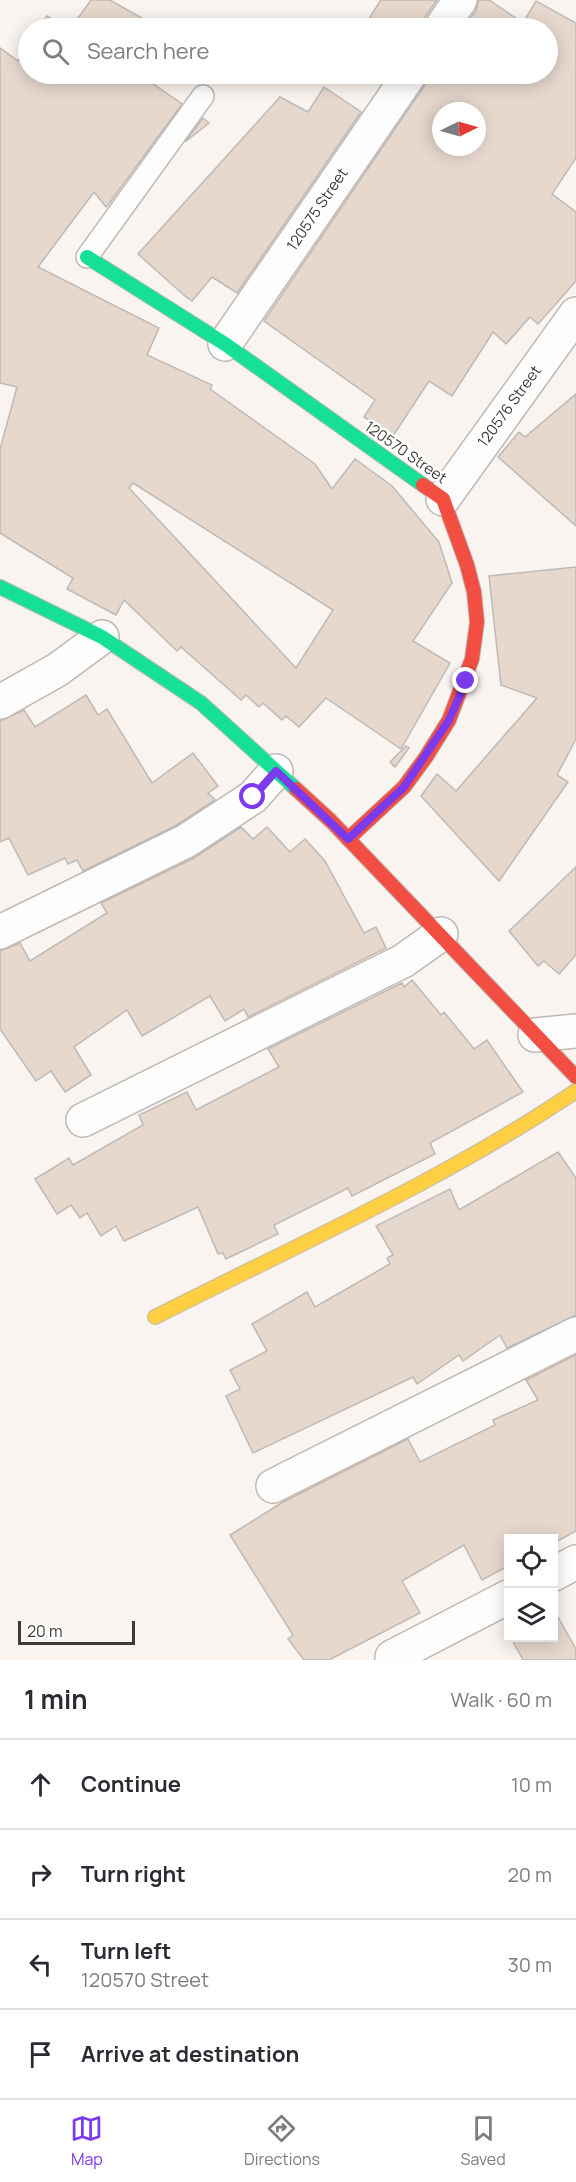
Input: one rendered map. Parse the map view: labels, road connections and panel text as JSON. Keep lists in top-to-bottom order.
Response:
{
  "streets": {
    "street": ["120575 Street", "120576 Street", "120570 Street"]
  },
  "crossings": [
    ["120575 Street", "120570 Street"],
    ["120576 Street", "120570 Street"]
  ],
  "scale_bar": "20 m",
  "north": "right",
  "page": {
    "search": "Search here",
    "scale": "20 m",
    "heading": ["1 min", "Walk · 60 m"],
    "list": [
      ["Continue", "10 m"],
      ["Turn right", "20 m"],
      ["Turn left", "120570 Street", "30 m"],
      "Arrive at destination"
    ],
    "nav": ["Map", "Directions", "Saved"]
  }
}
